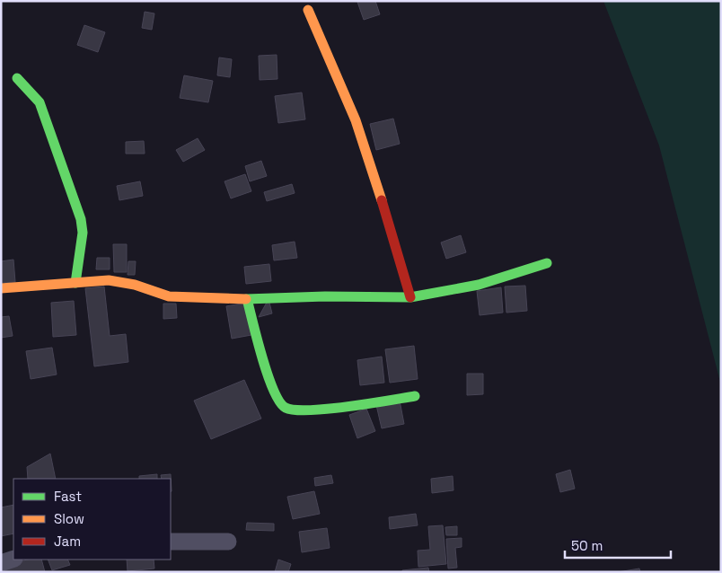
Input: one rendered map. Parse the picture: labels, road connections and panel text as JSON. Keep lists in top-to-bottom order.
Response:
{
  "legend": ["Fast", "Slow", "Jam"],
  "scale_bar": "50 m"
}
